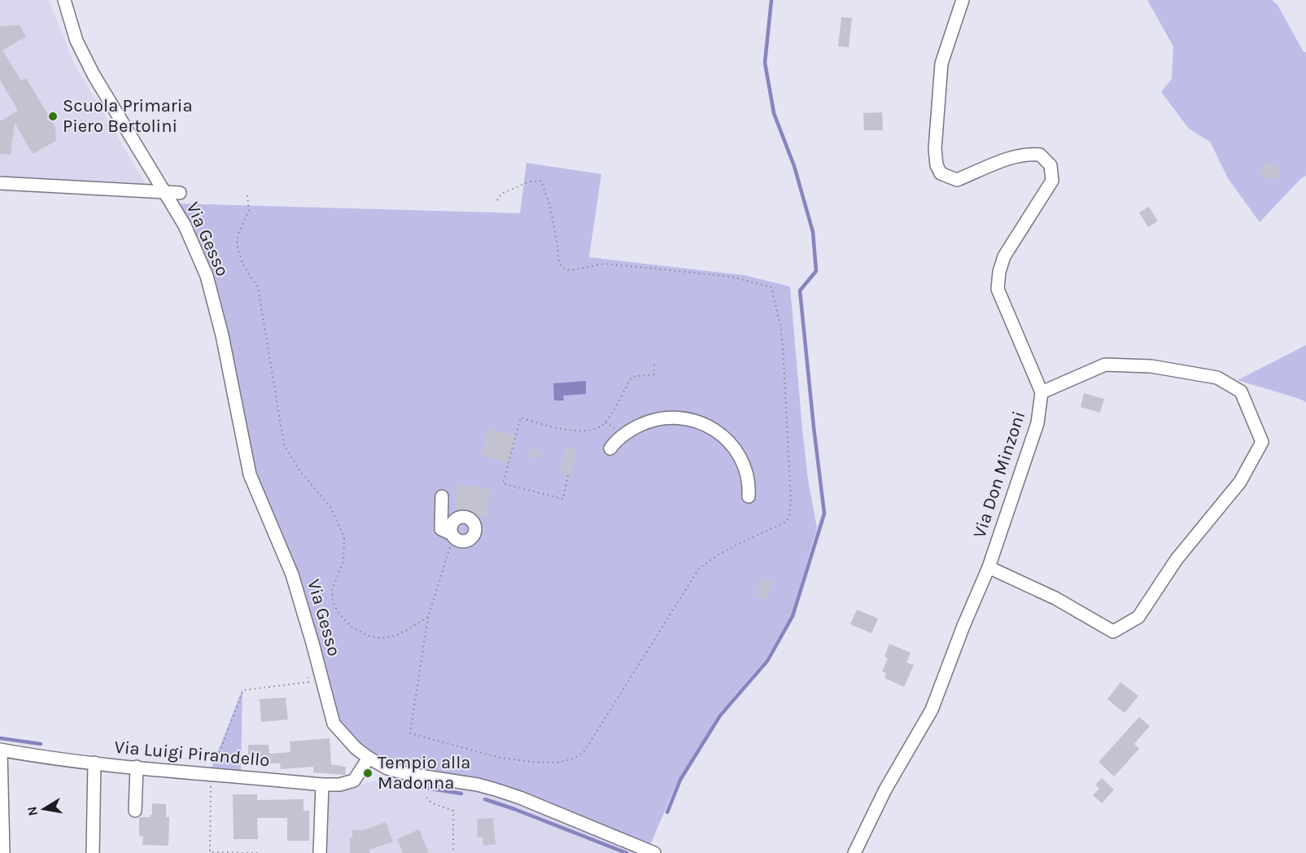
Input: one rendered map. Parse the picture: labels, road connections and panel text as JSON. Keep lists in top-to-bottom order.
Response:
{
  "streets": {
    "street": ["Via Gesso", "Via Don Minzoni", "Via Luigi Pirandello"]
  },
  "crossings": [
    ["Via Gesso", "Via Luigi Pirandello"]
  ],
  "places": ["Scuola Primaria Piero Bertolini", "Tempio alla Madonna"],
  "north": "left"
}
